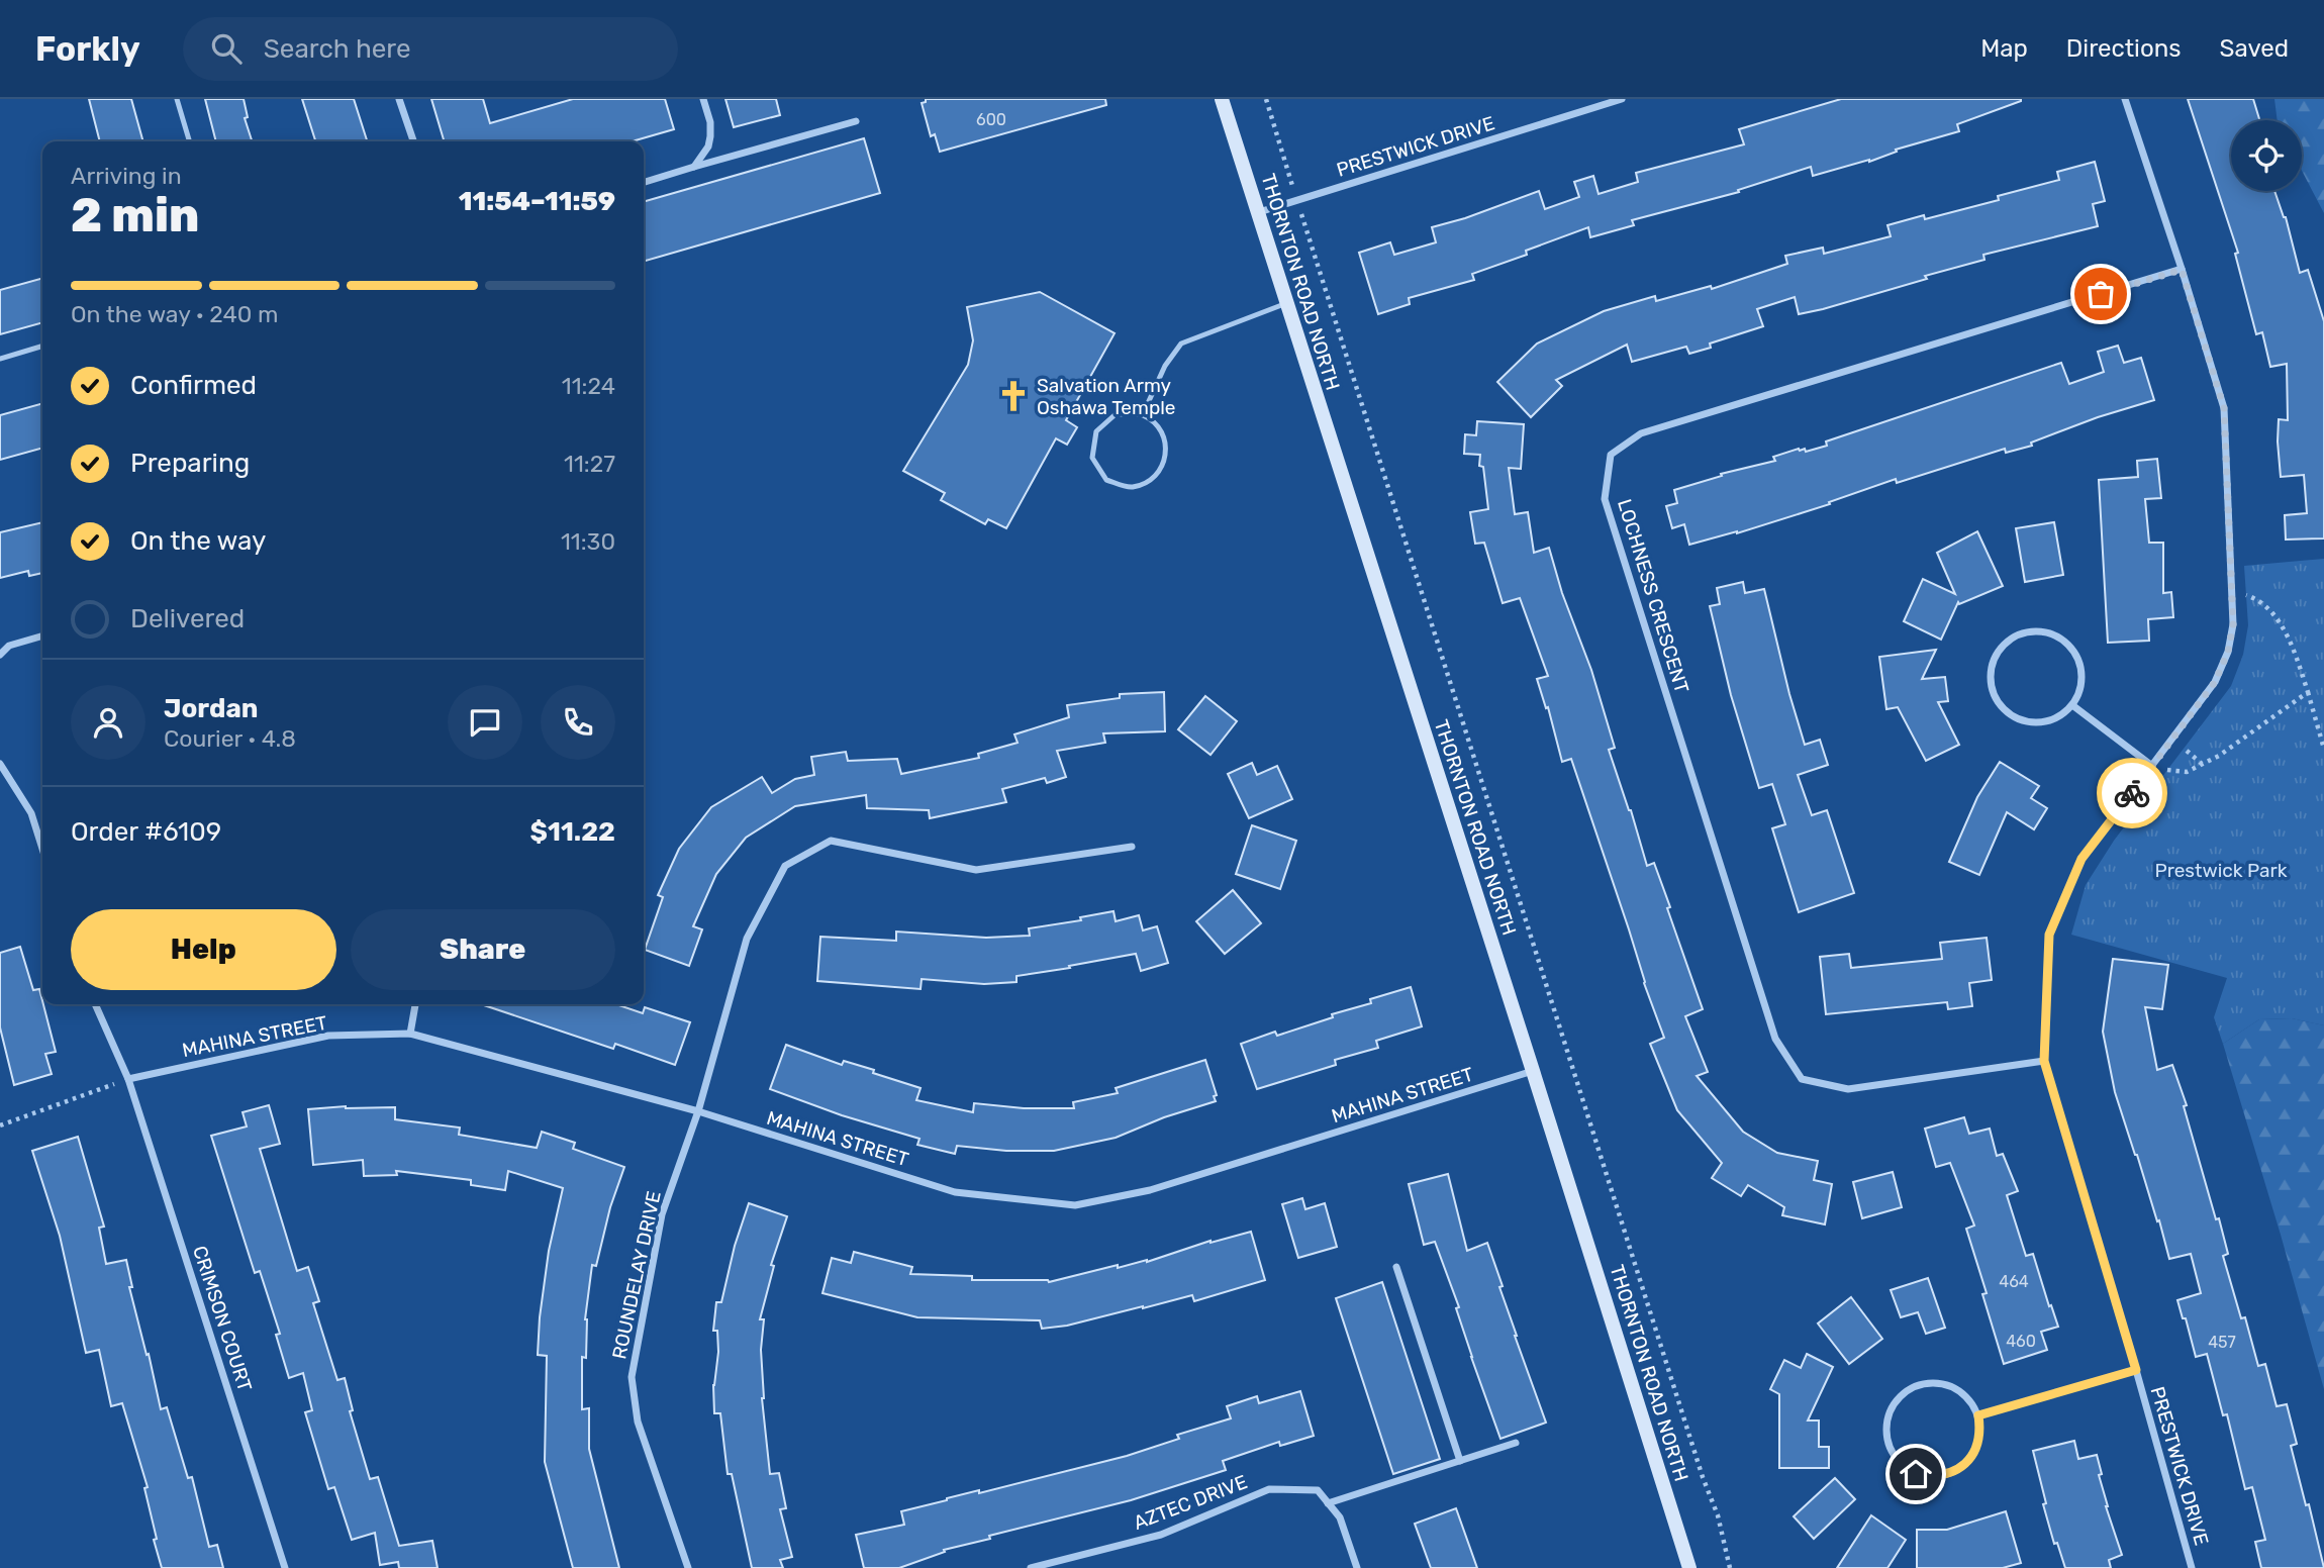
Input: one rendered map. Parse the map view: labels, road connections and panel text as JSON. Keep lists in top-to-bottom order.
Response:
{
  "streets": {
    "main road": ["THORNTON ROAD NORTH"],
    "street": [
      "PRESTWICK DRIVE",
      "LOCHNESS CRESCENT",
      "MAHINA STREET",
      "ROUNDELAY DRIVE",
      "CRIMSON COURT",
      "AZTEC DRIVE"
    ]
  },
  "crossings": [
    ["PRESTWICK DRIVE", "THORNTON ROAD NORTH"],
    ["PRESTWICK DRIVE", "LOCHNESS CRESCENT"],
    ["THORNTON ROAD NORTH", "MAHINA STREET"],
    ["MAHINA STREET", "ROUNDELAY DRIVE"],
    ["MAHINA STREET", "CRIMSON COURT"]
  ],
  "parks": ["Prestwick Park"],
  "places": {
    "church": ["Salvation Army Oshawa Temple"]
  },
  "house_numbers": [
    "600",
    "464",
    "460",
    "457"
  ],
  "page": {
    "header": "Forkly",
    "search": "Search here",
    "nav": ["Map", "Directions", "Saved"],
    "heading": ["2 min", "Arriving in", "11:54–11:59"],
    "panel": [
      "Jordan",
      "Courier · 4.8",
      "Order #6109",
      "$11.22"
    ],
    "bar": "On the way · 240 m",
    "list": [
      ["Confirmed", "11:24"],
      ["Preparing", "11:27"],
      ["On the way", "11:30"],
      "Delivered"
    ],
    "buttons": ["Help", "Share"]
  }
}
